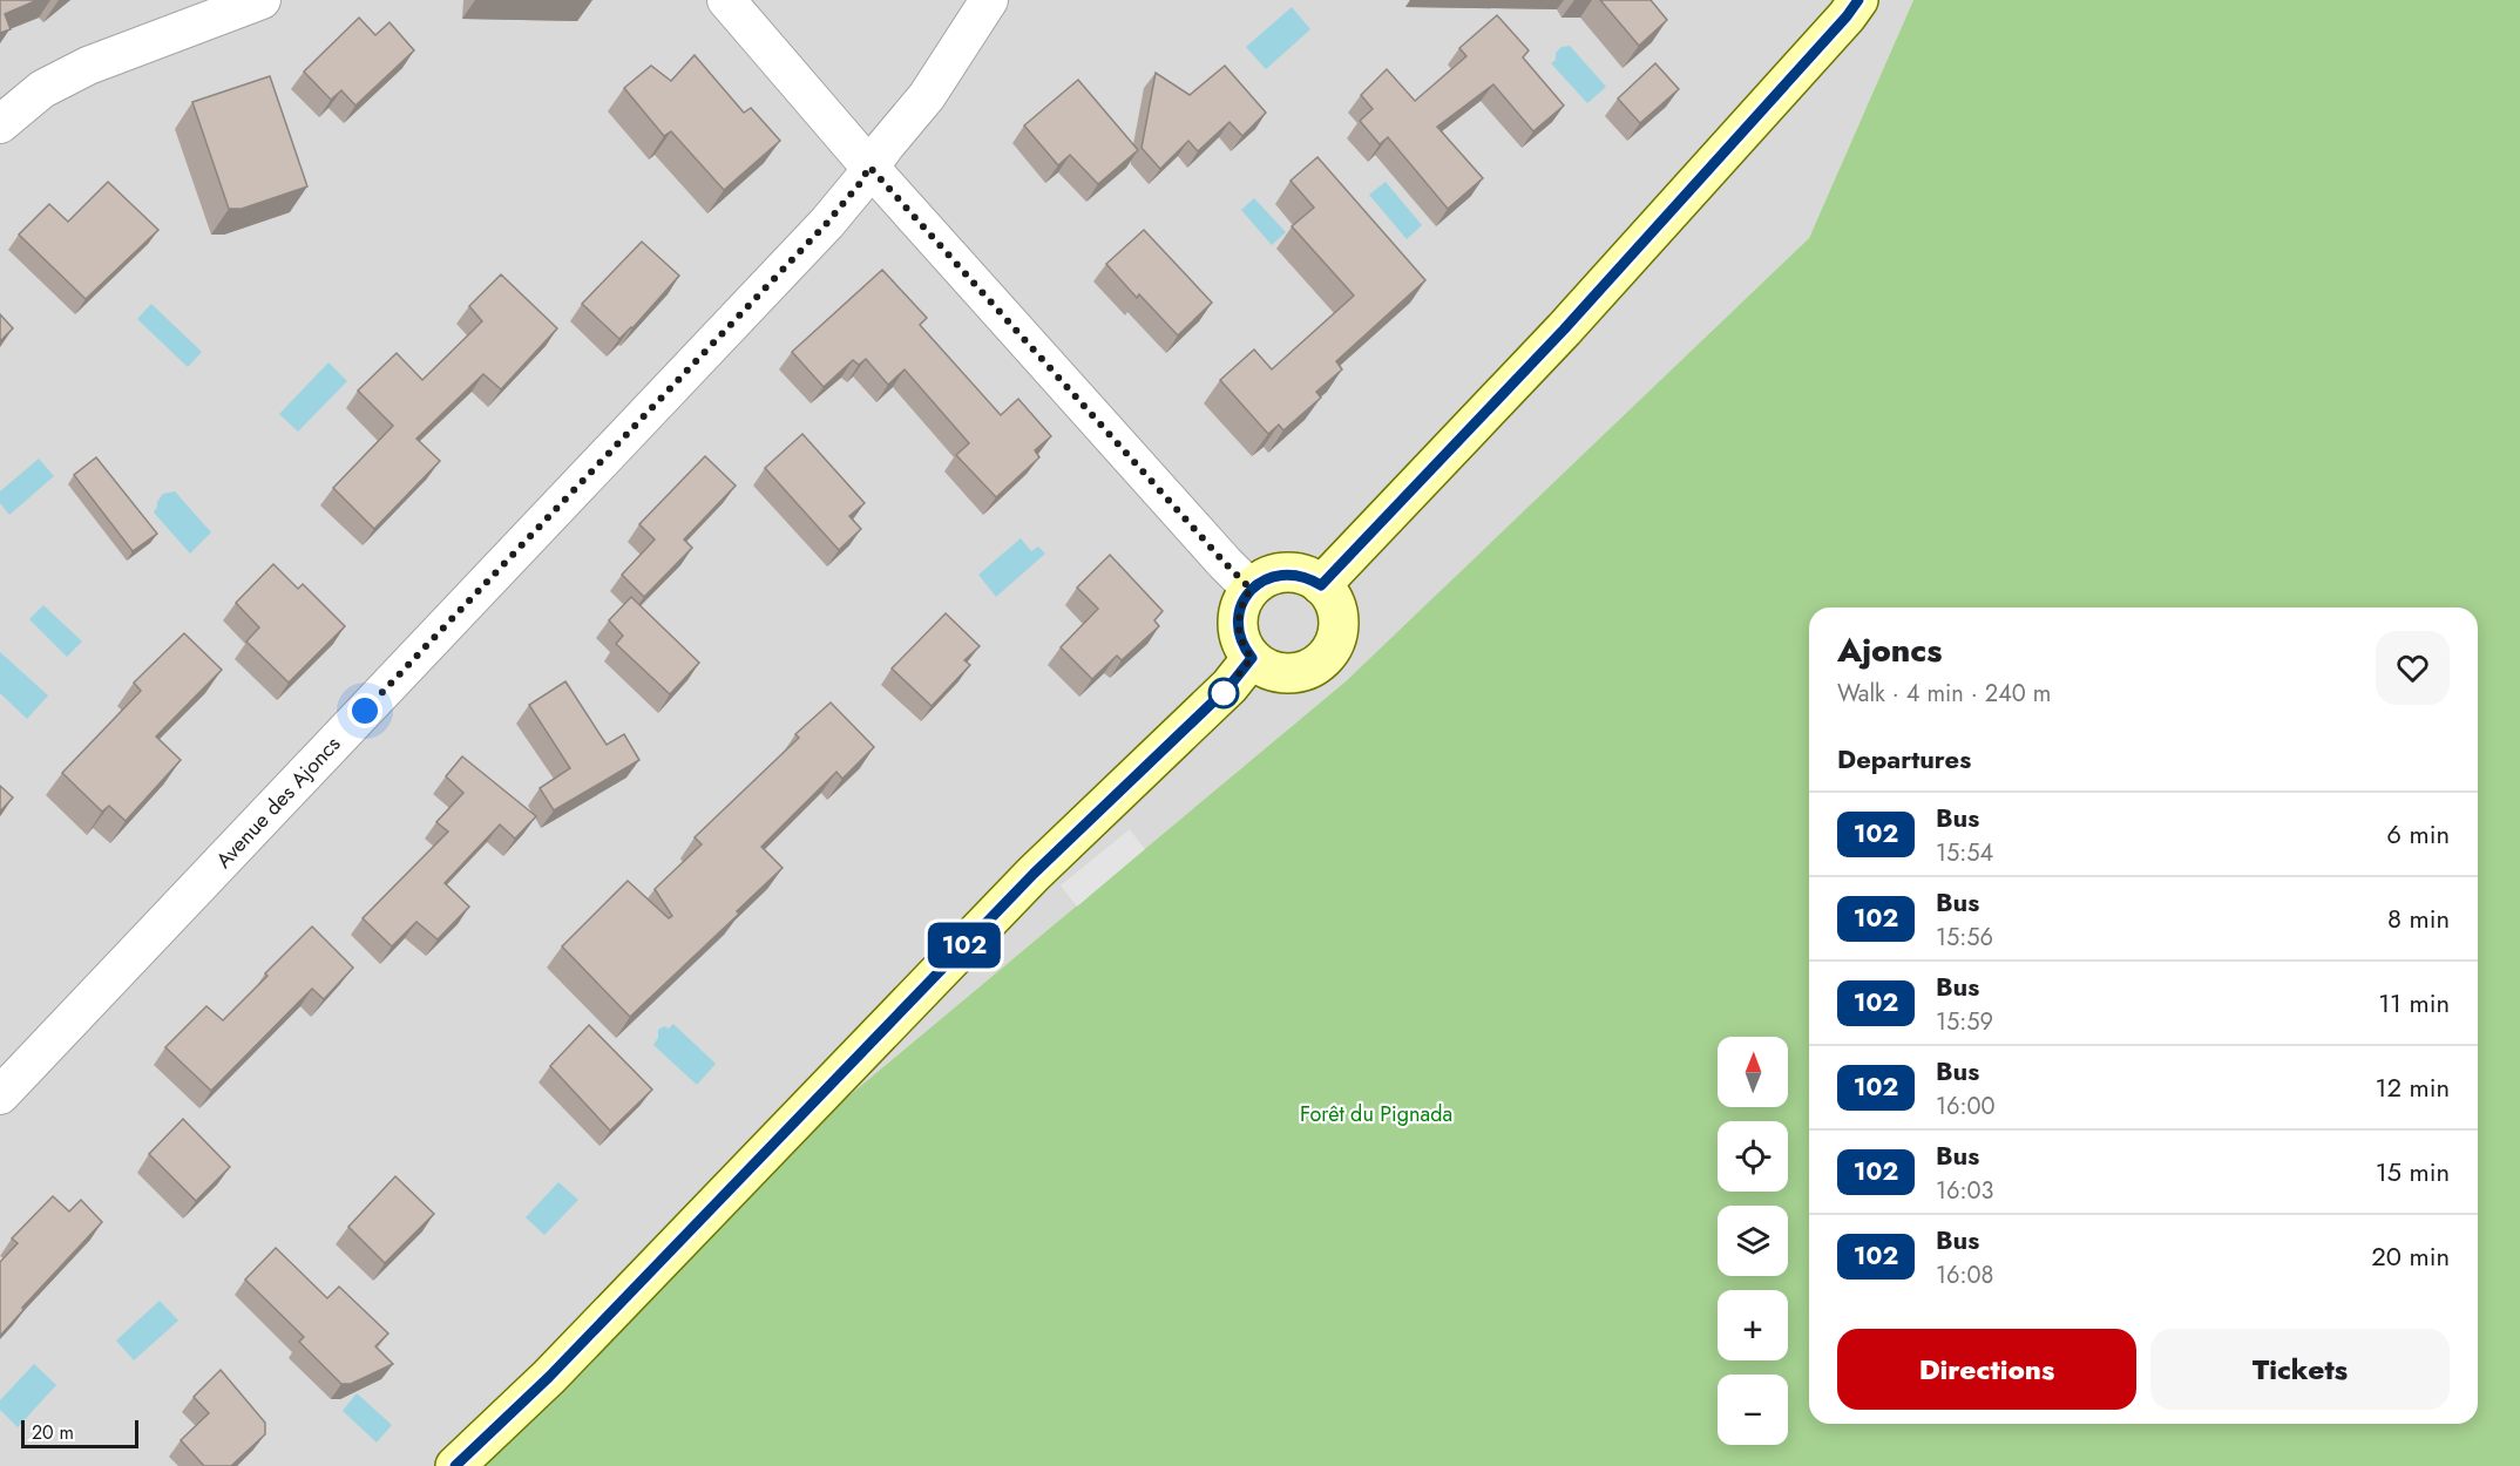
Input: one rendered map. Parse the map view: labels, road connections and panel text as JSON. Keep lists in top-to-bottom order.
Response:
{
  "streets": {
    "street": ["Avenue des Ajoncs"]
  },
  "parks": ["Forêt du Pignada"],
  "lines": ["bus line 102"],
  "scale_bar": "20 m",
  "north": "top",
  "page": {
    "on_map": "102",
    "heading": [
      ["Ajoncs", "Walk · 4 min · 240 m"],
      "Departures"
    ],
    "list": [
      {
        "mark": "102",
        "name": "Bus",
        "note": "15:54",
        "value": "6 min"
      },
      {
        "mark": "102",
        "name": "Bus",
        "note": "15:56",
        "value": "8 min"
      },
      {
        "mark": "102",
        "name": "Bus",
        "note": "15:59",
        "value": "11 min"
      },
      {
        "mark": "102",
        "name": "Bus",
        "note": "16:00",
        "value": "12 min"
      },
      {
        "mark": "102",
        "name": "Bus",
        "note": "16:03",
        "value": "15 min"
      },
      {
        "mark": "102",
        "name": "Bus",
        "note": "16:08",
        "value": "20 min"
      }
    ],
    "map_buttons": ["+", "−"],
    "buttons": ["Directions", "Tickets"],
    "scale": "20 m"
  }
}
